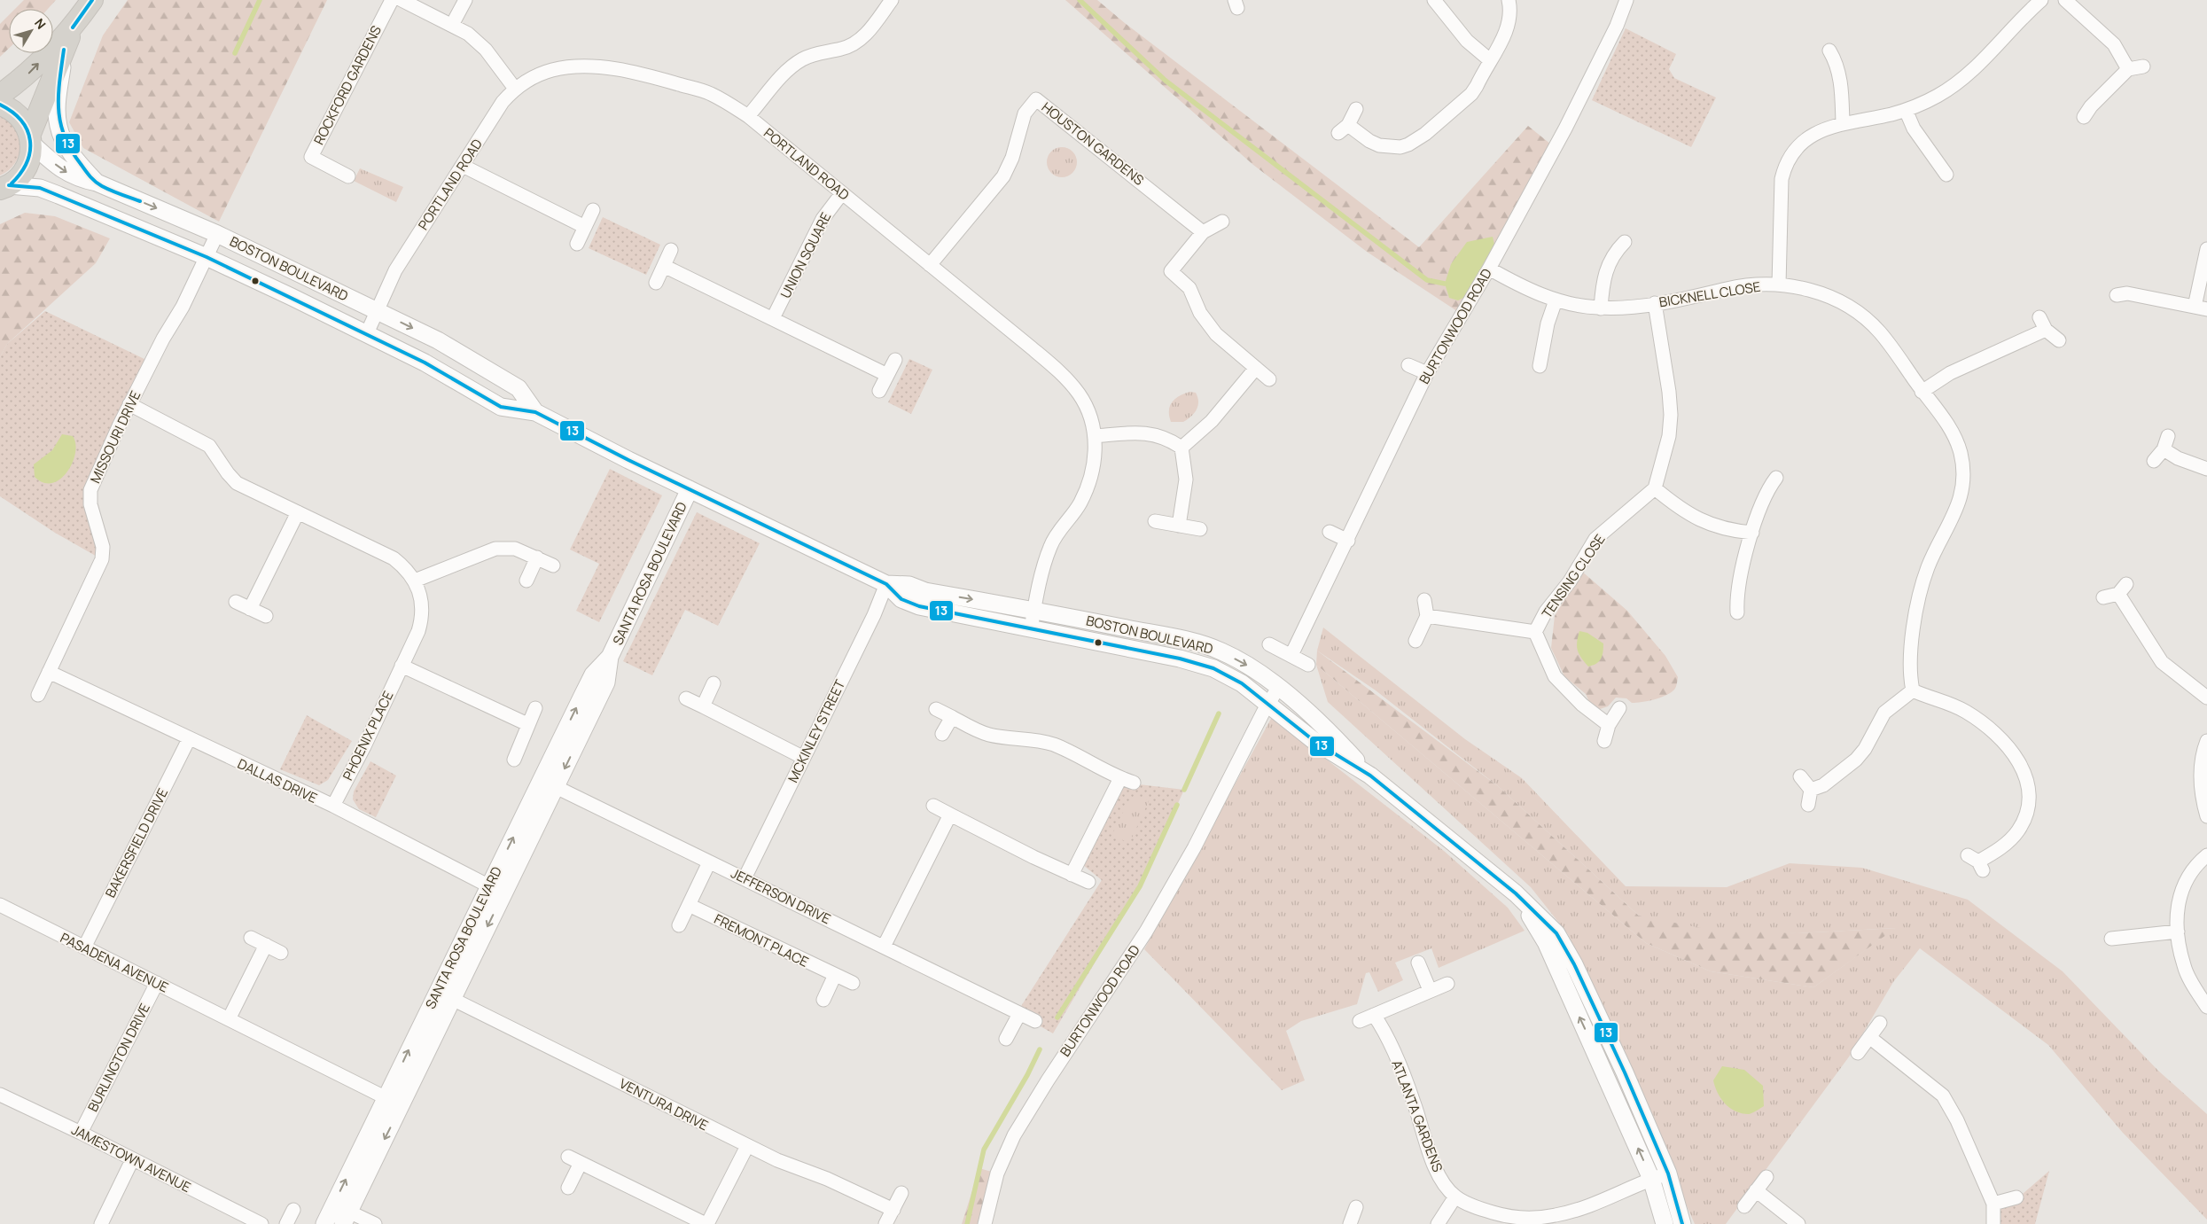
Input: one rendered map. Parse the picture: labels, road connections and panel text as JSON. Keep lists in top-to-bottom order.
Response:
{
  "streets": {
    "street": [
      "ROCKFORD GARDENS",
      "HOUSTON GARDENS",
      "PORTLAND ROAD",
      "UNION SQUARE",
      "BOSTON BOULEVARD",
      "BICKNELL CLOSE",
      "BURTONWOOD ROAD",
      "MISSOURI DRIVE",
      "SANTA ROSA BOULEVARD",
      "TENSING CLOSE",
      "MCKINLEY STREET",
      "PHOENIX PLACE",
      "DALLAS DRIVE",
      "BAKERSFIELD DRIVE",
      "JEFFERSON DRIVE",
      "FREMONT PLACE",
      "PASADENA AVENUE",
      "BURLINGTON DRIVE",
      "VENTURA DRIVE",
      "ATLANTA GARDENS",
      "JAMESTOWN AVENUE"
    ]
  },
  "crossings": [
    ["HOUSTON GARDENS", "PORTLAND ROAD"],
    ["PORTLAND ROAD", "UNION SQUARE"],
    ["PORTLAND ROAD", "BOSTON BOULEVARD"],
    ["BOSTON BOULEVARD", "BURTONWOOD ROAD"],
    ["BOSTON BOULEVARD", "MISSOURI DRIVE"],
    ["BOSTON BOULEVARD", "SANTA ROSA BOULEVARD"],
    ["BOSTON BOULEVARD", "MCKINLEY STREET"],
    ["BOSTON BOULEVARD", "ATLANTA GARDENS"],
    ["BICKNELL CLOSE", "BURTONWOOD ROAD"],
    ["MISSOURI DRIVE", "PHOENIX PLACE"],
    ["MISSOURI DRIVE", "DALLAS DRIVE"],
    ["SANTA ROSA BOULEVARD", "DALLAS DRIVE"],
    ["SANTA ROSA BOULEVARD", "JEFFERSON DRIVE"],
    ["SANTA ROSA BOULEVARD", "PASADENA AVENUE"],
    ["SANTA ROSA BOULEVARD", "VENTURA DRIVE"],
    ["MCKINLEY STREET", "JEFFERSON DRIVE"],
    ["PHOENIX PLACE", "DALLAS DRIVE"],
    ["DALLAS DRIVE", "BAKERSFIELD DRIVE"],
    ["BAKERSFIELD DRIVE", "PASADENA AVENUE"],
    ["PASADENA AVENUE", "BURLINGTON DRIVE"],
    ["BURLINGTON DRIVE", "JAMESTOWN AVENUE"]
  ],
  "lines": ["transit line 13"],
  "north": "top right"
}
